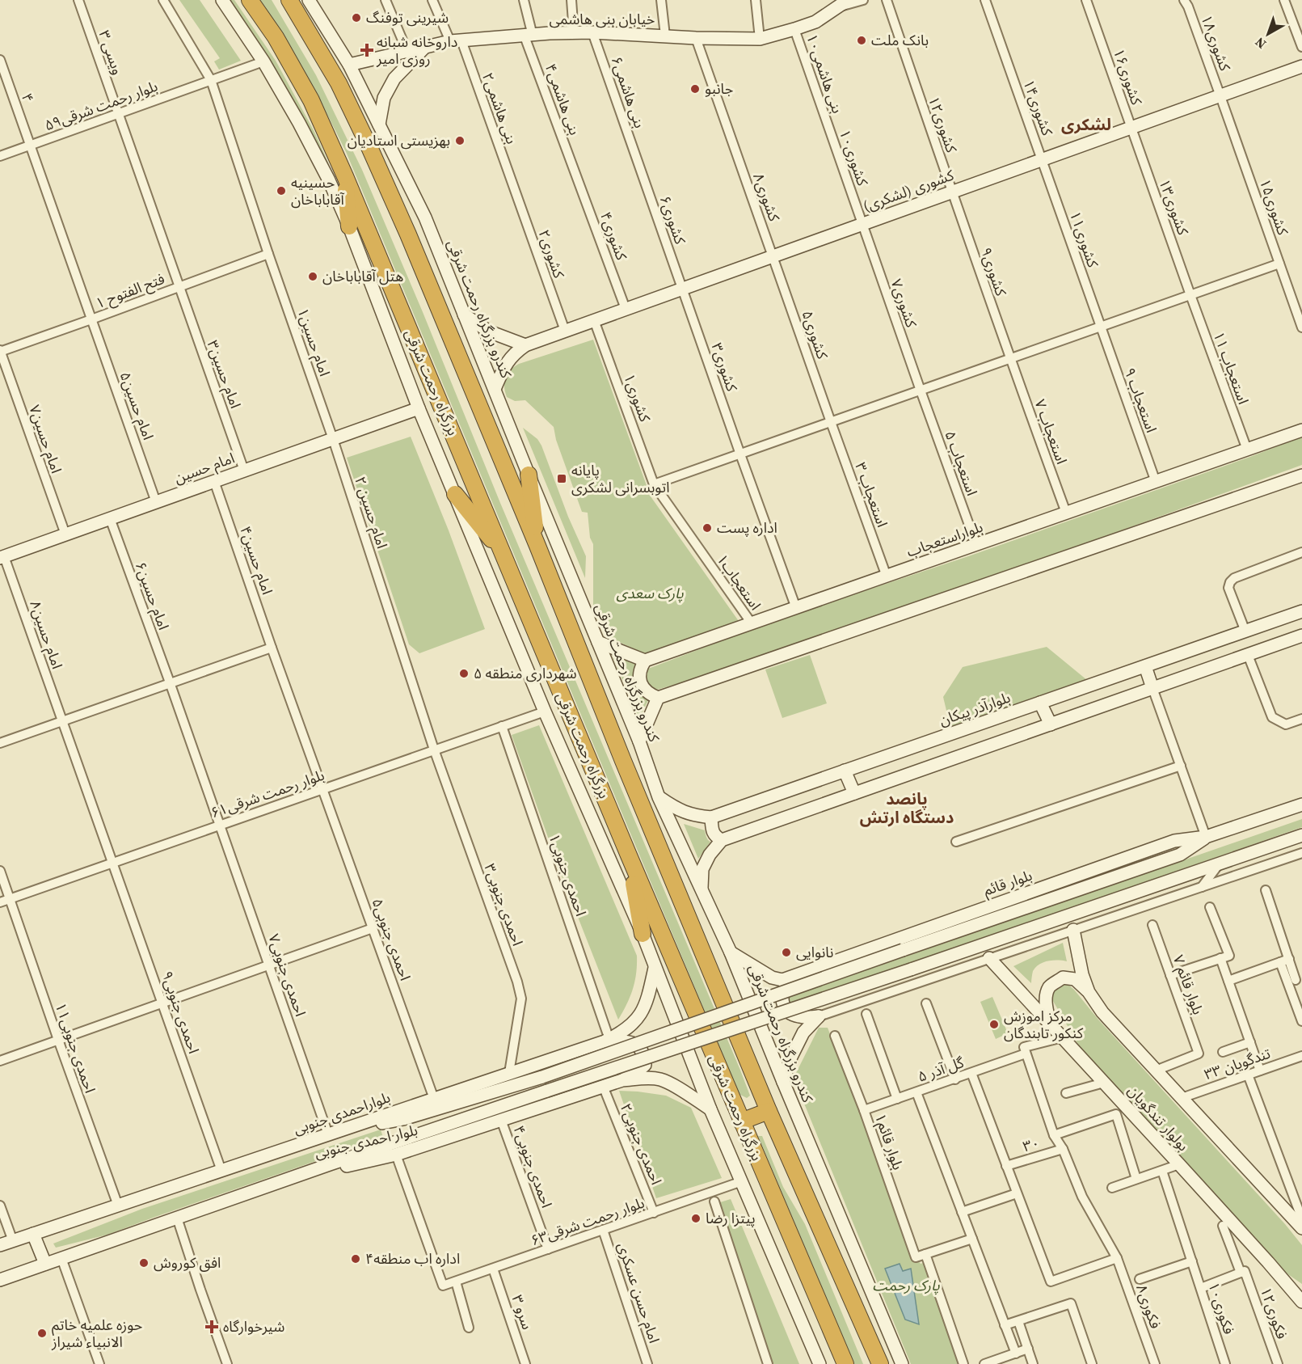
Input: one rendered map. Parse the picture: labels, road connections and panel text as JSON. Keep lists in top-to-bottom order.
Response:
{
  "streets": {
    "highway": ["بزرگراه رحمت شرقی"],
    "main road": [
      "خیابان بنی هاشمی",
      "کشوری (لشکری)",
      "کندرو بزرگراه رحمت شرقی",
      "امام حسین",
      "بلواراستعجاب",
      "بلوارآذر پیکان",
      "بلوار قائم",
      "بلواراحمدی جنوبی",
      "بولوار تندگویان",
      "بلوار احمدی جنوبی"
    ],
    "street": [
      "کشوری۱۸",
      "ویسی ۳",
      "۱۰بنی هاشمی",
      "کشوری۱۶",
      "۶بنی هاشمی",
      "۴",
      "۴بنی هاشمی",
      "۵۹بلوار رحمت شرقی",
      "کشوری۱۴",
      "۲بنی هاشمی",
      "کشوری۱۲",
      "کشوری۱۰",
      "۸کشوری",
      "۱۳کشوری",
      "کشوری۱۵",
      "کشوری۶",
      "کشوری۴",
      "۱۱کشوری",
      "کشوری۲",
      "۹کشوری",
      "فتح الفتوح ۱",
      "۷کشوری",
      "۵کشوری",
      "امام حسین۱",
      "۳کشوری",
      "استعجاب ۱۱",
      "امام حسین۳",
      "۱کشوری",
      "استعجاب ۹",
      "امام حسین۵",
      "استعجاب ۷",
      "امام حسین۷",
      "استعجاب ۵",
      "استعجاب ۳",
      "۲ امام حسین",
      "امام حسین۴",
      "استعجاب۱",
      "امام حسین۶",
      "امام حسین۸",
      "بلوار رحمت شرقی۶۱",
      "احمدی جنوبی۱",
      "احمدی جنوبی۳",
      "احمدی جنوبی۵",
      "احمدی جنوبی۷",
      "بلوار قائم ۷",
      "احمدی جنوبی۹",
      "احمدی جنوبی۱۱",
      "۳۳ تندگویان",
      "گل آذر ۵",
      "بلوار قائم۱",
      "احمدی جنوبی۲",
      "۳۰",
      "احمدی جنوبی۴",
      "بلوار رحمت شرقی۶۳",
      "امام حسن عسکری",
      "فکوری۸",
      "فکوری۱۰",
      "سرو ۳",
      "فکوری۱۲"
    ]
  },
  "crossings": [
    ["خیابان بنی هاشمی", "۱۰بنی هاشمی"],
    ["خیابان بنی هاشمی", "۶بنی هاشمی"],
    ["خیابان بنی هاشمی", "۴بنی هاشمی"],
    ["خیابان بنی هاشمی", "۲بنی هاشمی"],
    ["خیابان بنی هاشمی", "۸کشوری"],
    ["خیابان بنی هاشمی", "کندرو بزرگراه رحمت شرقی"],
    ["کشوری۱۸", "کشوری (لشکری)"],
    ["کشوری۱۸", "کشوری۱۵"],
    ["ویسی ۳", "۵۹بلوار رحمت شرقی"],
    ["ویسی ۳", "فتح الفتوح ۱"],
    ["ویسی ۳", "امام حسین۳"],
    ["۱۰بنی هاشمی", "کشوری۱۰"],
    ["کشوری۱۶", "کشوری (لشکری)"],
    ["کشوری۱۶", "۱۳کشوری"],
    ["۶بنی هاشمی", "کشوری۶"],
    ["۴", "۵۹بلوار رحمت شرقی"],
    ["۴", "فتح الفتوح ۱"],
    ["۴", "امام حسین۵"],
    ["۴بنی هاشمی", "کشوری۴"],
    ["۵۹بلوار رحمت شرقی", "امام حسین۱"],
    ["کشوری۱۴", "کشوری (لشکری)"],
    ["کشوری۱۴", "۱۱کشوری"],
    ["۲بنی هاشمی", "کشوری۲"],
    ["کشوری۱۲", "کشوری (لشکری)"],
    ["کشوری۱۲", "۹کشوری"],
    ["کشوری۱۰", "کشوری (لشکری)"],
    ["کشوری۱۰", "۷کشوری"],
    ["کشوری (لشکری)", "۸کشوری"],
    ["کشوری (لشکری)", "۱۳کشوری"],
    ["کشوری (لشکری)", "کشوری۱۵"],
    ["کشوری (لشکری)", "کشوری۶"],
    ["کشوری (لشکری)", "کشوری۴"],
    ["کشوری (لشکری)", "۱۱کشوری"],
    ["کشوری (لشکری)", "کشوری۲"],
    ["کشوری (لشکری)", "۹کشوری"],
    ["کشوری (لشکری)", "۷کشوری"],
    ["کشوری (لشکری)", "۵کشوری"],
    ["کشوری (لشکری)", "۳کشوری"],
    ["کشوری (لشکری)", "۱کشوری"],
    ["۸کشوری", "۵کشوری"],
    ["۱۳کشوری", "استعجاب ۱۱"],
    ["کشوری۶", "۳کشوری"],
    ["۱۱کشوری", "استعجاب ۹"],
    ["۹کشوری", "استعجاب ۷"],
    ["فتح الفتوح ۱", "امام حسین۱"],
    ["فتح الفتوح ۱", "امام حسین۳"],
    ["فتح الفتوح ۱", "امام حسین۵"],
    ["فتح الفتوح ۱", "امام حسین۷"],
    ["۷کشوری", "استعجاب ۵"],
    ["کندرو بزرگراه رحمت شرقی", "بلوارآذر پیکان"],
    ["کندرو بزرگراه رحمت شرقی", "بلوار قائم"],
    ["۵کشوری", "استعجاب ۳"],
    ["امام حسین۱", "امام حسین"],
    ["امام حسین۱", "۲ امام حسین"],
    ["۳کشوری", "بلواراستعجاب"],
    ["استعجاب ۱۱", "بلواراستعجاب"],
    ["امام حسین۳", "امام حسین"],
    ["۱کشوری", "استعجاب۱"],
    ["استعجاب ۹", "بلواراستعجاب"],
    ["امام حسین۵", "امام حسین"],
    ["استعجاب ۷", "بلواراستعجاب"],
    ["امام حسین۷", "امام حسین"],
    ["استعجاب ۵", "بلواراستعجاب"],
    ["امام حسین", "۲ امام حسین"],
    ["امام حسین", "امام حسین۴"],
    ["امام حسین", "امام حسین۶"],
    ["امام حسین", "امام حسین۸"],
    ["استعجاب ۳", "بلواراستعجاب"],
    ["۲ امام حسین", "بلوار رحمت شرقی۶۱"],
    ["۲ امام حسین", "احمدی جنوبی۳"],
    ["بلواراستعجاب", "استعجاب۱"],
    ["امام حسین۴", "بلوار رحمت شرقی۶۱"],
    ["امام حسین۴", "احمدی جنوبی۵"],
    ["امام حسین۶", "بلوار رحمت شرقی۶۱"],
    ["امام حسین۶", "احمدی جنوبی۷"],
    ["امام حسین۸", "بلوار رحمت شرقی۶۱"],
    ["امام حسین۸", "احمدی جنوبی۹"],
    ["بلوار رحمت شرقی۶۱", "احمدی جنوبی۱"],
    ["بلوار رحمت شرقی۶۱", "احمدی جنوبی۳"],
    ["بلوار رحمت شرقی۶۱", "احمدی جنوبی۵"],
    ["بلوار رحمت شرقی۶۱", "احمدی جنوبی۷"],
    ["بلوار رحمت شرقی۶۱", "احمدی جنوبی۹"],
    ["بلوار رحمت شرقی۶۱", "احمدی جنوبی۱۱"],
    ["احمدی جنوبی۱", "بلواراحمدی جنوبی"],
    ["احمدی جنوبی۳", "بلواراحمدی جنوبی"],
    ["احمدی جنوبی۵", "بلواراحمدی جنوبی"],
    ["احمدی جنوبی۷", "بلواراحمدی جنوبی"],
    ["بلوار قائم ۷", "بولوار تندگویان"],
    ["احمدی جنوبی۹", "بلواراحمدی جنوبی"],
    ["احمدی جنوبی۱۱", "بلواراحمدی جنوبی"],
    ["۳۳ تندگویان", "بولوار تندگویان"],
    ["گل آذر ۵", "بولوار تندگویان"],
    ["گل آذر ۵", "بلوار قائم۱"],
    ["گل آذر ۵", "فکوری۸"],
    ["بلوار احمدی جنوبی", "احمدی جنوبی۲"],
    ["بلوار احمدی جنوبی", "احمدی جنوبی۴"],
    ["بلوار احمدی جنوبی", "بلوار رحمت شرقی۶۳"],
    ["احمدی جنوبی۲", "بلوار رحمت شرقی۶۳"],
    ["۳۰", "فکوری۸"],
    ["احمدی جنوبی۴", "بلوار رحمت شرقی۶۳"],
    ["بلوار رحمت شرقی۶۳", "امام حسن عسکری"],
    ["بلوار رحمت شرقی۶۳", "سرو ۳"]
  ],
  "districts": ["لشکری", "پانصد دستگاه ارتش"],
  "parks": ["پارک سعدی", "پارک رحمت"],
  "places": {
    "other": [
      "شیرینی توفنگ",
      "بانک ملت",
      "جانبو",
      "بهزیستی استادیان",
      "حسینیه آقاباباخان",
      "هتل آقاباباخان",
      "اداره پست",
      "شهرداری منطقه ۵",
      "نانوایی",
      "مرکز اموزش کنکور تابندگان",
      "پیتزا رضا",
      "اداره اب منطقه۴",
      "افق کوروش",
      "حوزه علمیه خاتم الانبیاء شیراز"
    ],
    "health": ["داروخانه شبانه روزی امیر", "شیرخوارگاه"],
    "transit": ["پایانه اتوبسرانی لشکری"]
  },
  "north": "bottom left"
}
